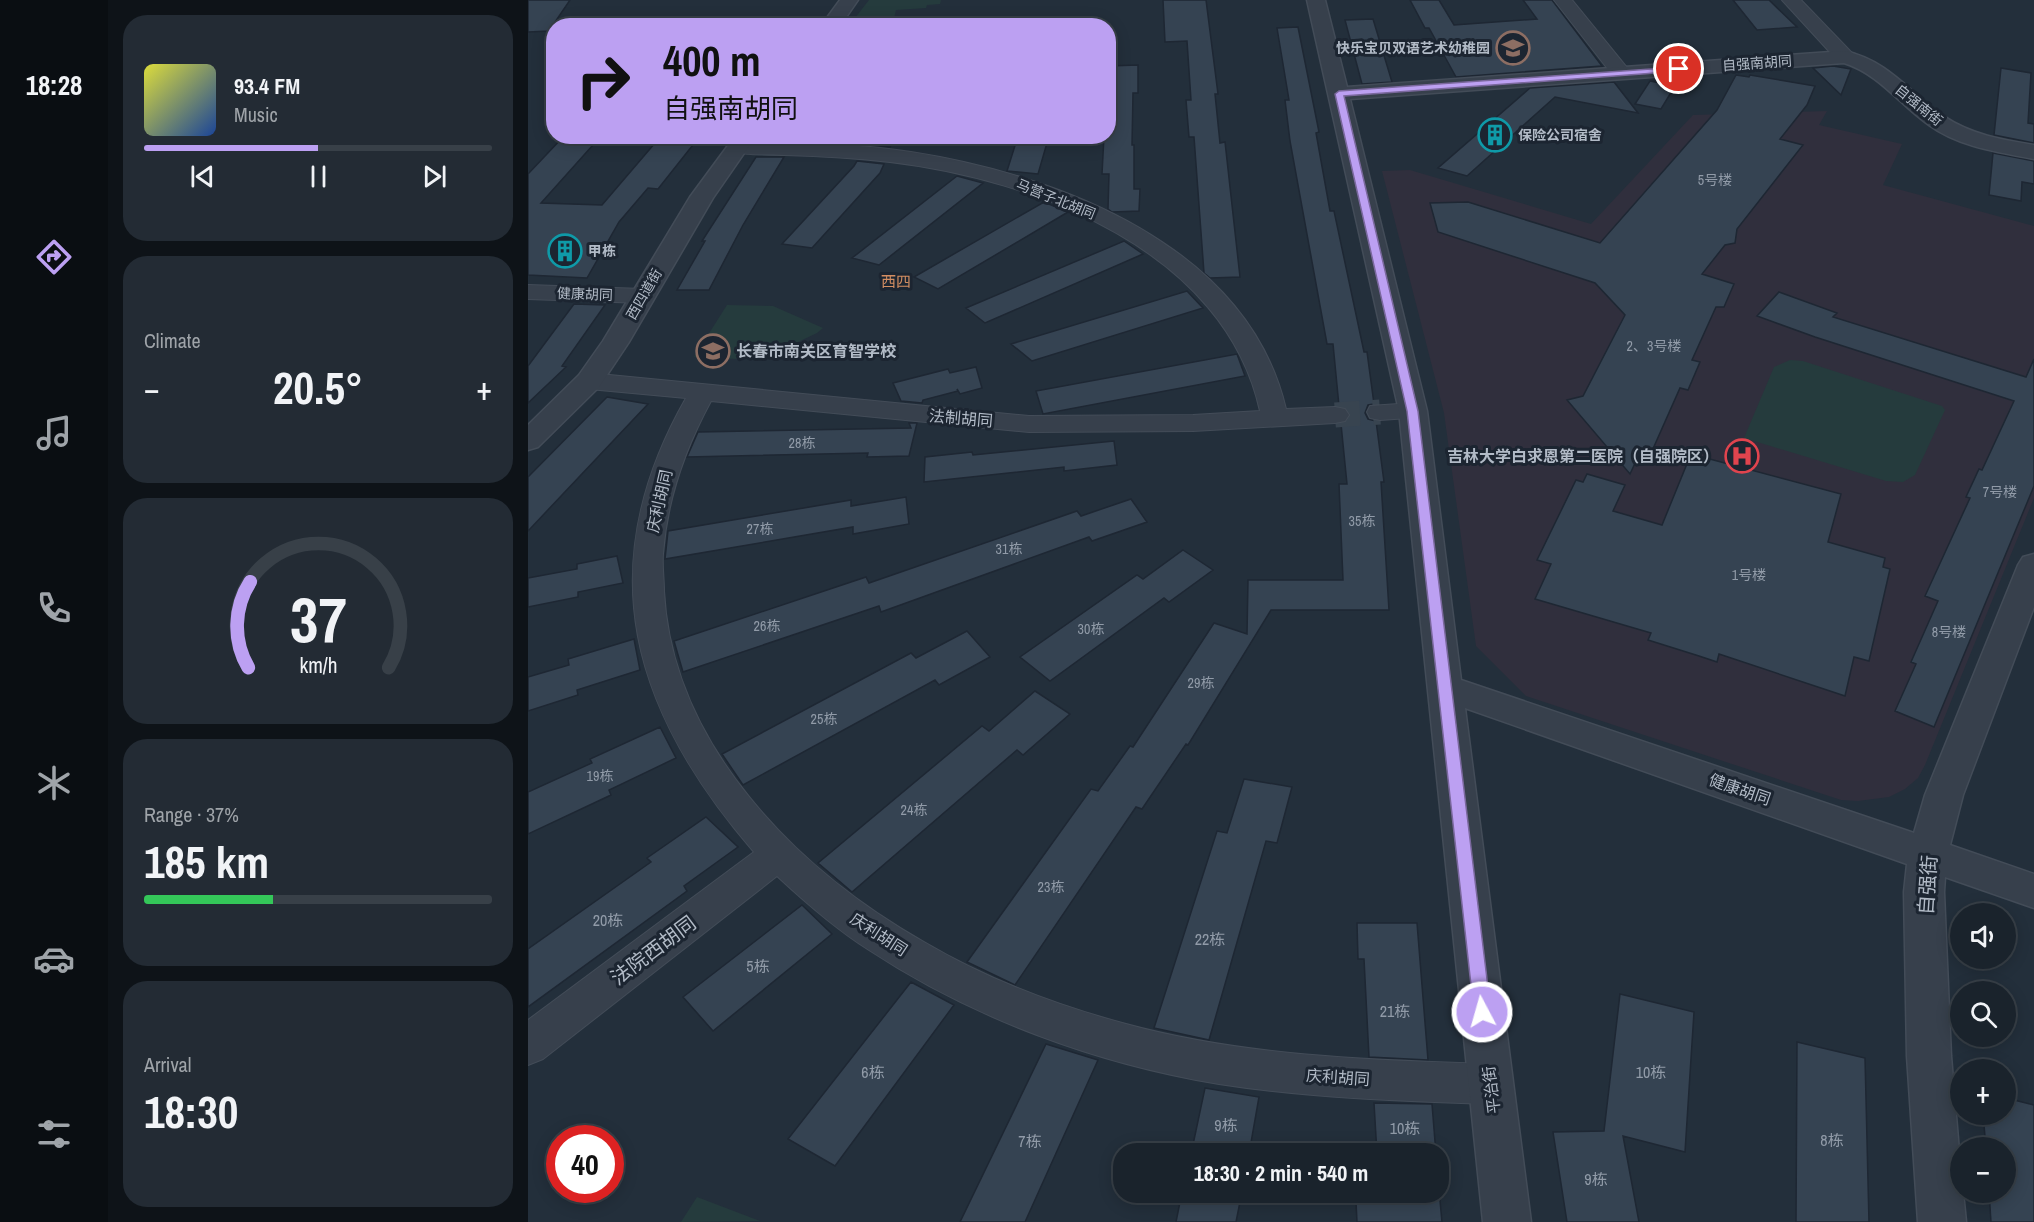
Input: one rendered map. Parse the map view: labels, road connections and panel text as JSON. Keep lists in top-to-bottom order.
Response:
{
  "streets": {
    "street": [
      "自强南胡同",
      "自强南街",
      "马营子北胡同",
      "健康胡同",
      "西四道街",
      "法制胡同",
      "庆利胡同",
      "自强街",
      "法院西胡同",
      "平治街"
    ]
  },
  "crossings": [
    ["自强南胡同", "自强南街"],
    ["自强南胡同", "平治街"],
    ["马营子北胡同", "法制胡同"],
    ["健康胡同", "西四道街"],
    ["健康胡同", "自强街"],
    ["健康胡同", "平治街"],
    ["西四道街", "法制胡同"],
    ["法制胡同", "庆利胡同"],
    ["庆利胡同", "法院西胡同"],
    ["庆利胡同", "平治街"]
  ],
  "districts": ["西四"],
  "places": {
    "school or university": ["快乐宝贝双语艺术幼稚园", "长春市南关区育智学校"],
    "building": ["保险公司宿舍", "甲栋"],
    "hospital": ["吉林大学白求恩第二医院（自强院区）"]
  },
  "house_numbers": [
    "5号楼",
    "2、3号楼",
    "28栋",
    "7号楼",
    "35栋",
    "27栋",
    "31栋",
    "1号楼",
    "26栋",
    "30栋",
    "8号楼",
    "29栋",
    "25栋",
    "19栋",
    "24栋",
    "23栋",
    "20栋",
    "22栋",
    "5栋",
    "21栋",
    "6栋",
    "10栋",
    "9栋",
    "10栋",
    "8栋",
    "7栋",
    "9栋"
  ],
  "page": {
    "tabs": "18:28",
    "turn": ["400 m", "自强南胡同"],
    "song": ["93.4 FM", "Music"],
    "tile": [
      "Climate",
      ["Range · 37%", "185 km"],
      ["Arrival", "18:30"]
    ],
    "heat": ["−", "20.5°", "+"],
    "map_buttons": ["+", "−"],
    "limit": "40",
    "trip": "18:30 · 2 min · 540 m",
    "gauge": ["37", "km/h"]
  }
}
